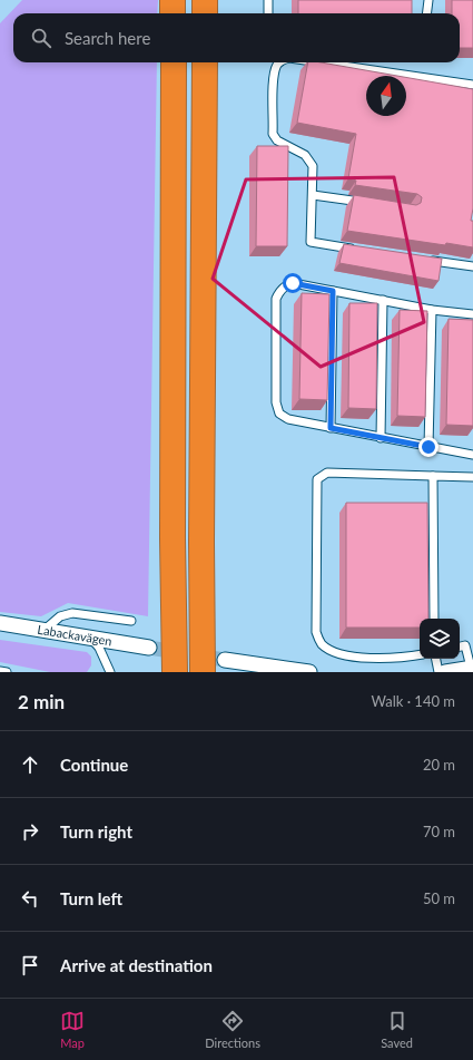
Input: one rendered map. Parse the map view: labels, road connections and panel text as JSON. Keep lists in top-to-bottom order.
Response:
{
  "streets": {
    "street": ["Labackavägen"]
  },
  "north": "top",
  "page": {
    "search": "Search here",
    "heading": ["2 min", "Walk · 140 m"],
    "list": [
      ["Continue", "20 m"],
      ["Turn right", "70 m"],
      ["Turn left", "50 m"],
      "Arrive at destination"
    ],
    "nav": ["Map", "Directions", "Saved"]
  }
}
